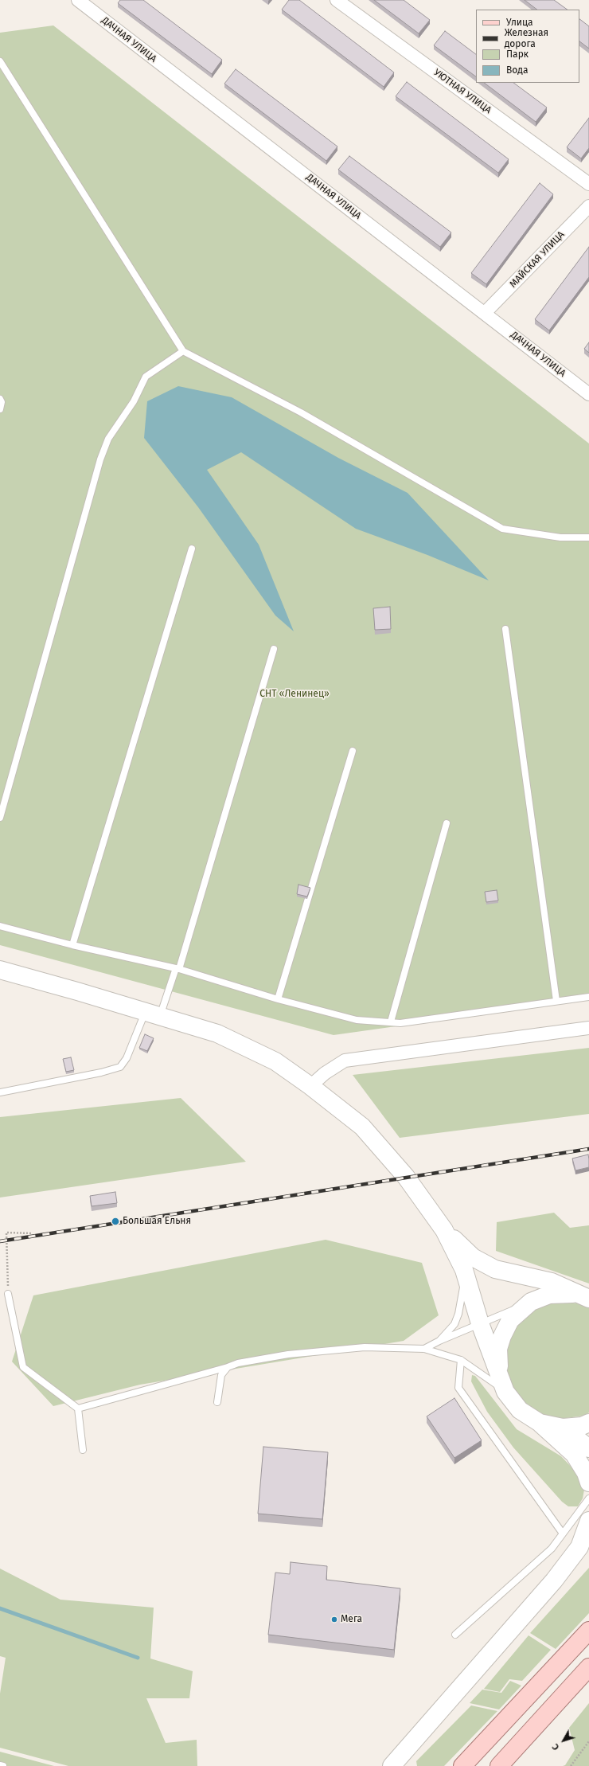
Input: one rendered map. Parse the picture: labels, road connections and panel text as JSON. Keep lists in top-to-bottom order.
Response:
{
  "streets": {
    "street": ["ДАЧНАЯ УЛИЦА", "УЮТНАЯ УЛИЦА", "МАЙСКАЯ УЛИЦА"]
  },
  "crossings": [
    ["ДАЧНАЯ УЛИЦА", "МАЙСКАЯ УЛИЦА"]
  ],
  "parks": ["СНТ «Ленинец»"],
  "places": ["Большая Ельня", "Мега"],
  "legend": [
    "Улица",
    "Железная дорога",
    "Парк",
    "Вода"
  ],
  "north": "bottom left"
}
